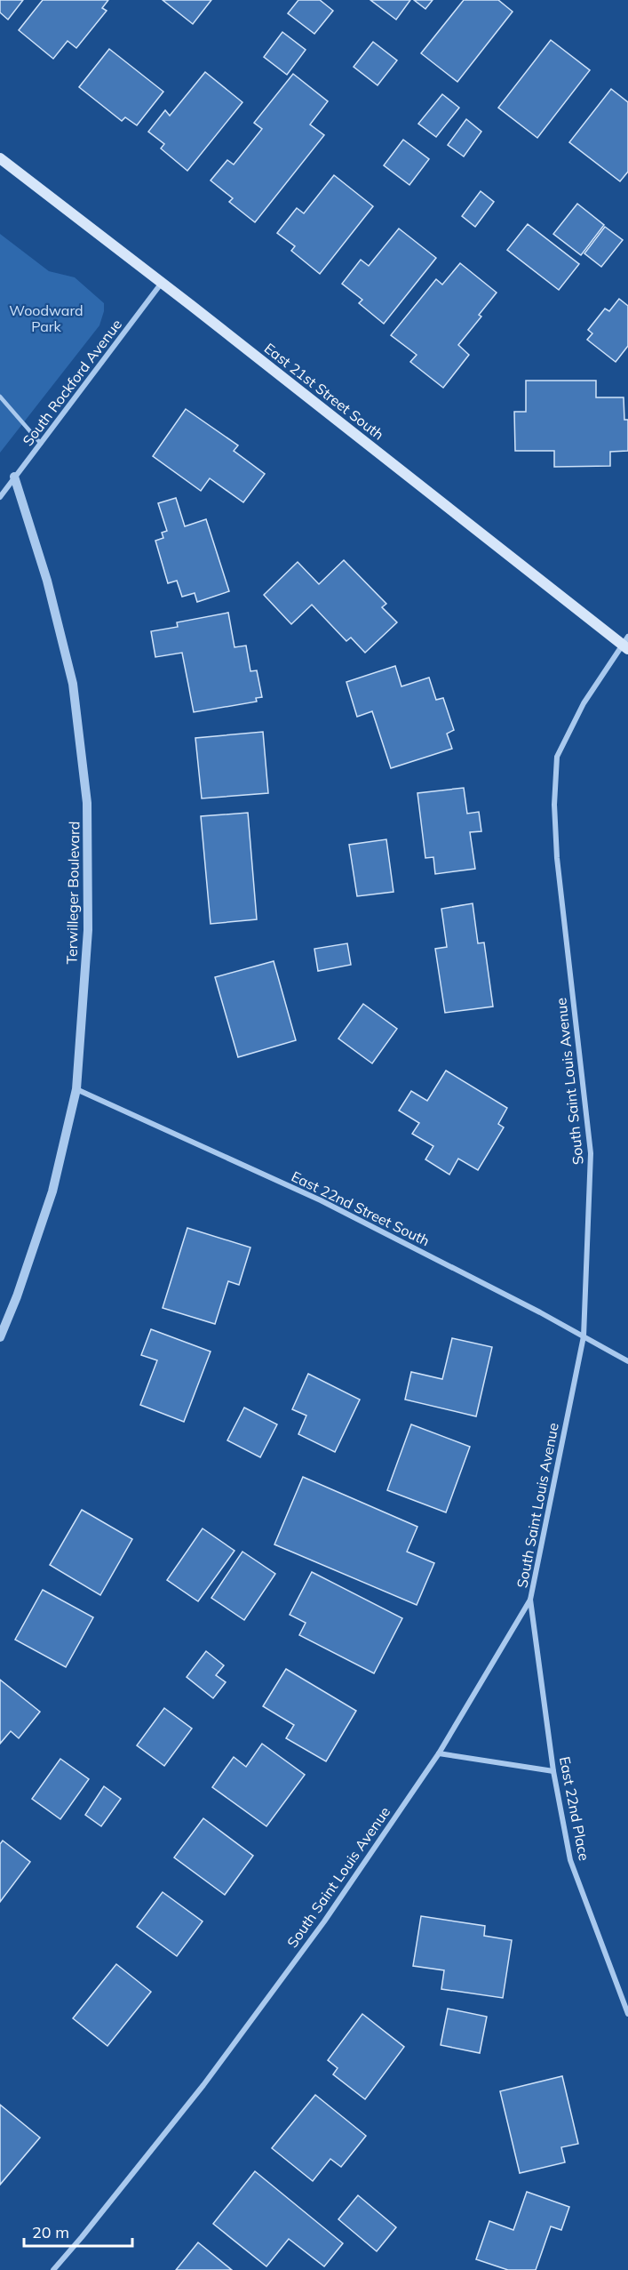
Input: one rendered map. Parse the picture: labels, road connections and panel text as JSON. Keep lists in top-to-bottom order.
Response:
{
  "streets": {
    "main road": ["East 21st Street South"],
    "street": [
      "South Rockford Avenue",
      "Terwilleger Boulevard",
      "South Saint Louis Avenue",
      "East 22nd Street South",
      "East 22nd Place"
    ]
  },
  "crossings": [
    ["South Rockford Avenue", "East 21st Street South"],
    ["South Rockford Avenue", "Terwilleger Boulevard"],
    ["East 21st Street South", "South Saint Louis Avenue"],
    ["Terwilleger Boulevard", "East 22nd Street South"],
    ["South Saint Louis Avenue", "East 22nd Street South"],
    ["South Saint Louis Avenue", "East 22nd Place"]
  ],
  "parks": ["Woodward Park"],
  "scale_bar": "20 m"
}
